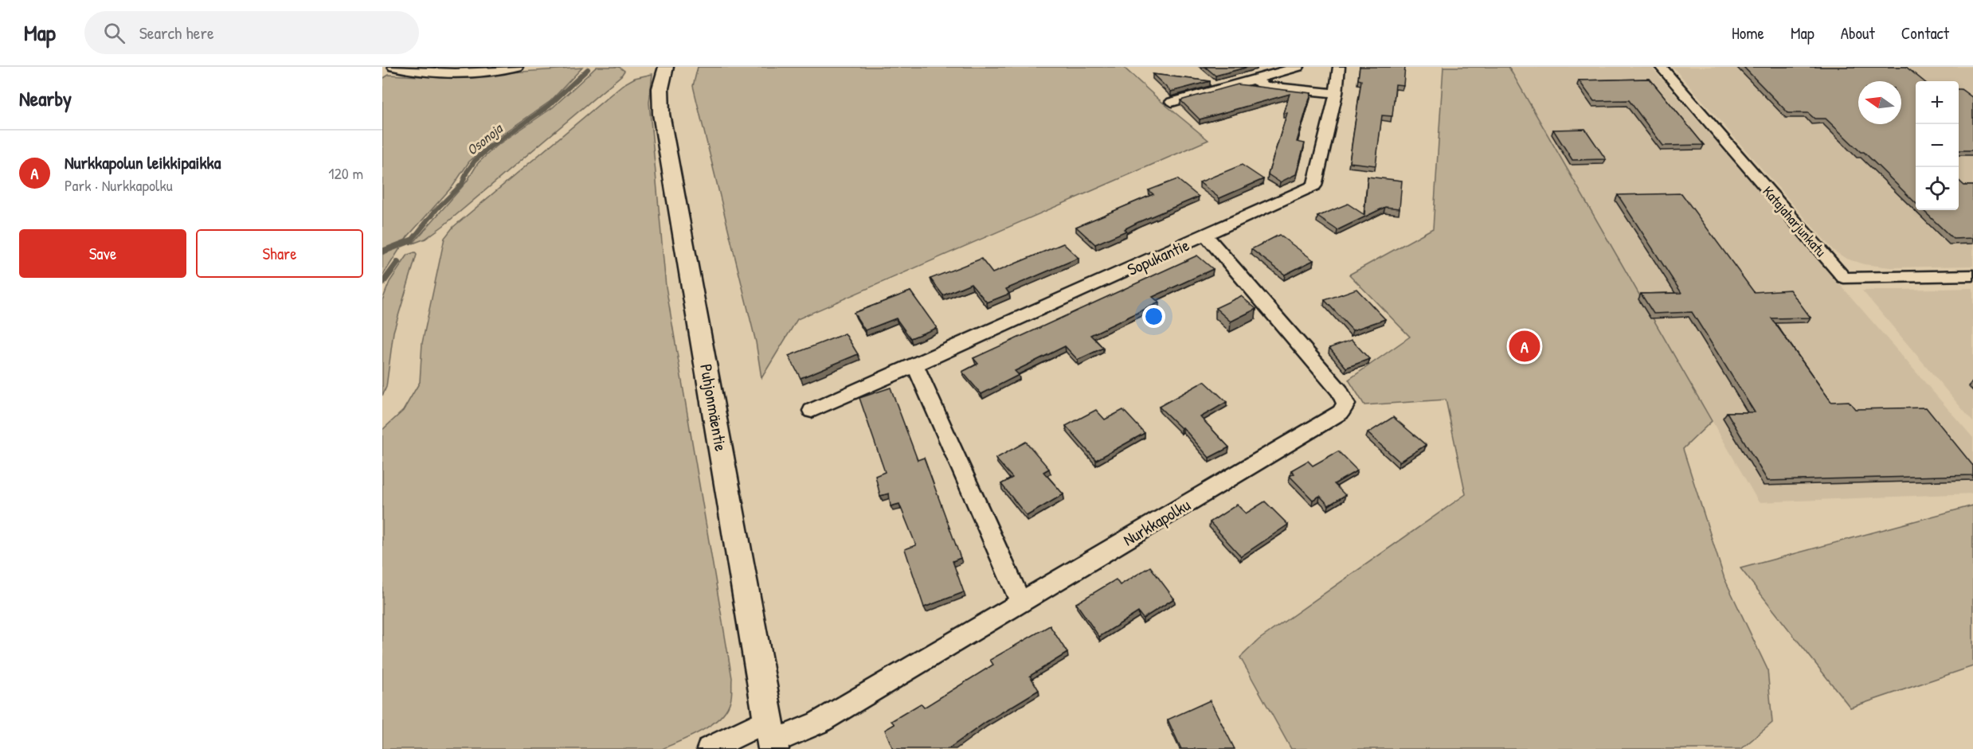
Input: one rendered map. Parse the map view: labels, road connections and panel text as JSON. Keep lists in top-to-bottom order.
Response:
{
  "streets": {
    "street": [
      "Katajaharjunkatu",
      "Sopukantie",
      "Puhjonmäentie",
      "Nurkkapolku"
    ]
  },
  "crossings": [
    ["Sopukantie", "Nurkkapolku"],
    ["Puhjonmäentie", "Nurkkapolku"]
  ],
  "water": ["Osonoja"],
  "north": "left",
  "page": {
    "header": "Map",
    "search": "Search here",
    "nav": [
      "Home",
      "Map",
      "About",
      "Contact"
    ],
    "heading": "Nearby",
    "map_buttons": ["+", "−"],
    "list": [
      {
        "mark": "A",
        "name": "Nurkkapolun leikkipaikka",
        "note": "Park · Nurkkapolku",
        "value": "120 m"
      }
    ],
    "buttons": ["Save", "Share"],
    "pins": "A"
  }
}
